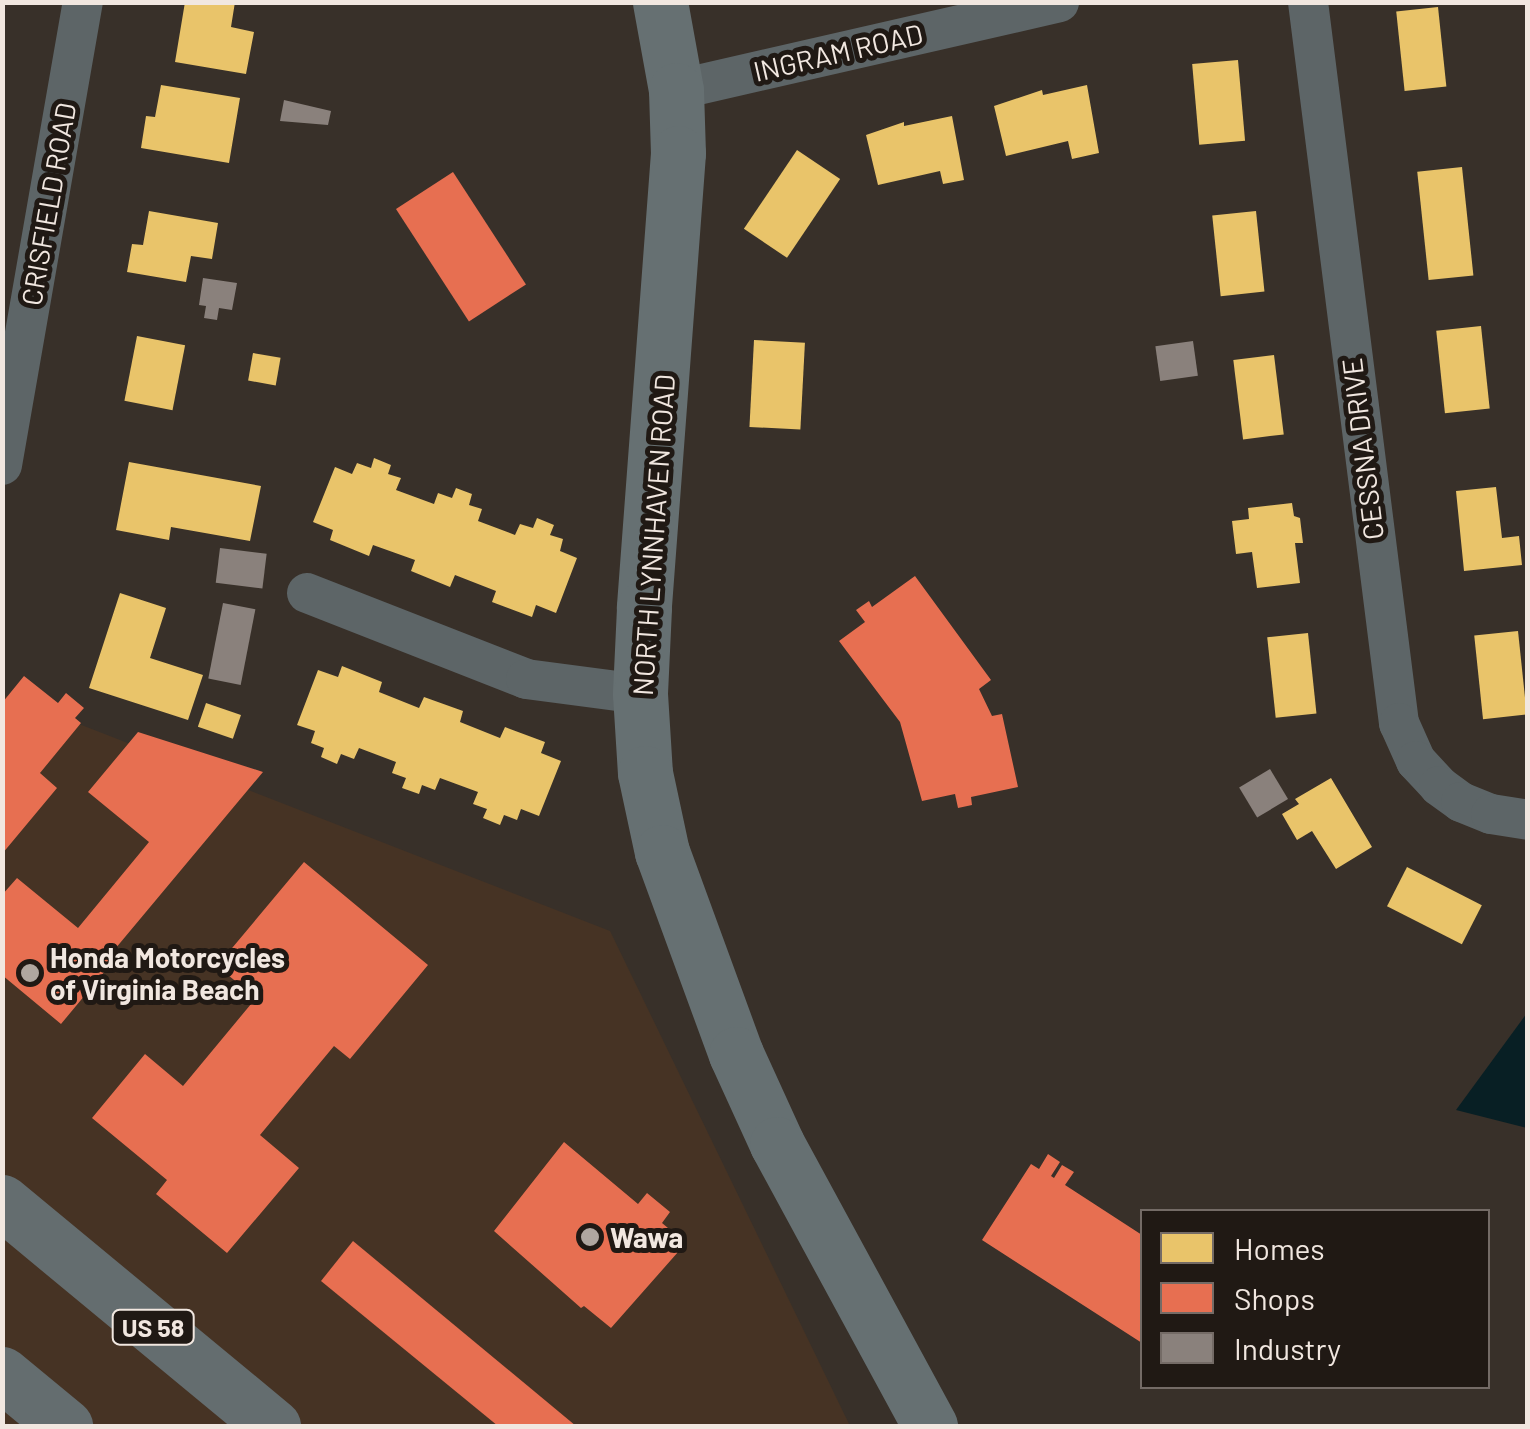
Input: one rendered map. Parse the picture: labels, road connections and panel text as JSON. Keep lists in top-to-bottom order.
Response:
{
  "streets": {
    "main road": ["US 58"],
    "street": [
      "INGRAM ROAD",
      "CRISFIELD ROAD",
      "CESSNA DRIVE",
      "NORTH LYNNHAVEN ROAD"
    ]
  },
  "crossings": [
    ["INGRAM ROAD", "NORTH LYNNHAVEN ROAD"]
  ],
  "places": ["Honda Motorcycles of Virginia Beach", "Wawa"],
  "legend": ["Homes", "Shops", "Industry"]
}
